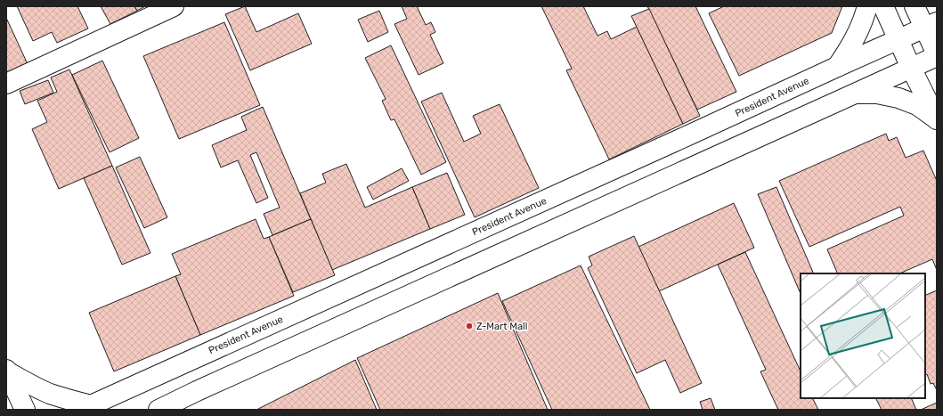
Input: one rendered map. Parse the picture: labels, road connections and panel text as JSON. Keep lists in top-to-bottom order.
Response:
{
  "streets": {
    "main road": ["President Avenue"]
  },
  "places": ["Z-Mart Mall"]
}
